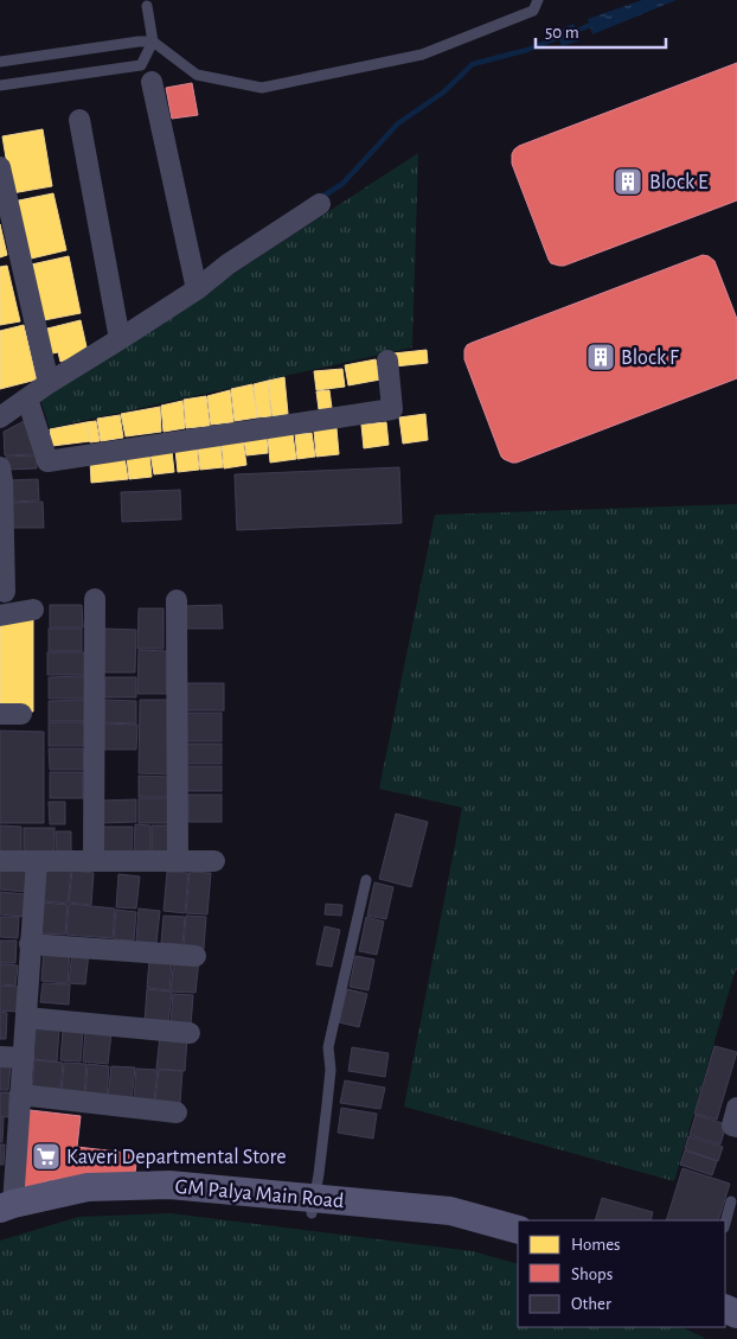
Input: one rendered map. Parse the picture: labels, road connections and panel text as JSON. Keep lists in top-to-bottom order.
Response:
{
  "streets": {
    "main road": ["GM Palya Main Road"]
  },
  "places": {
    "building": ["Block E", "Block F"],
    "supermarket": ["Kaveri Departmental Store"]
  },
  "legend": ["Homes", "Shops", "Other"],
  "scale_bar": "50 m"
}
